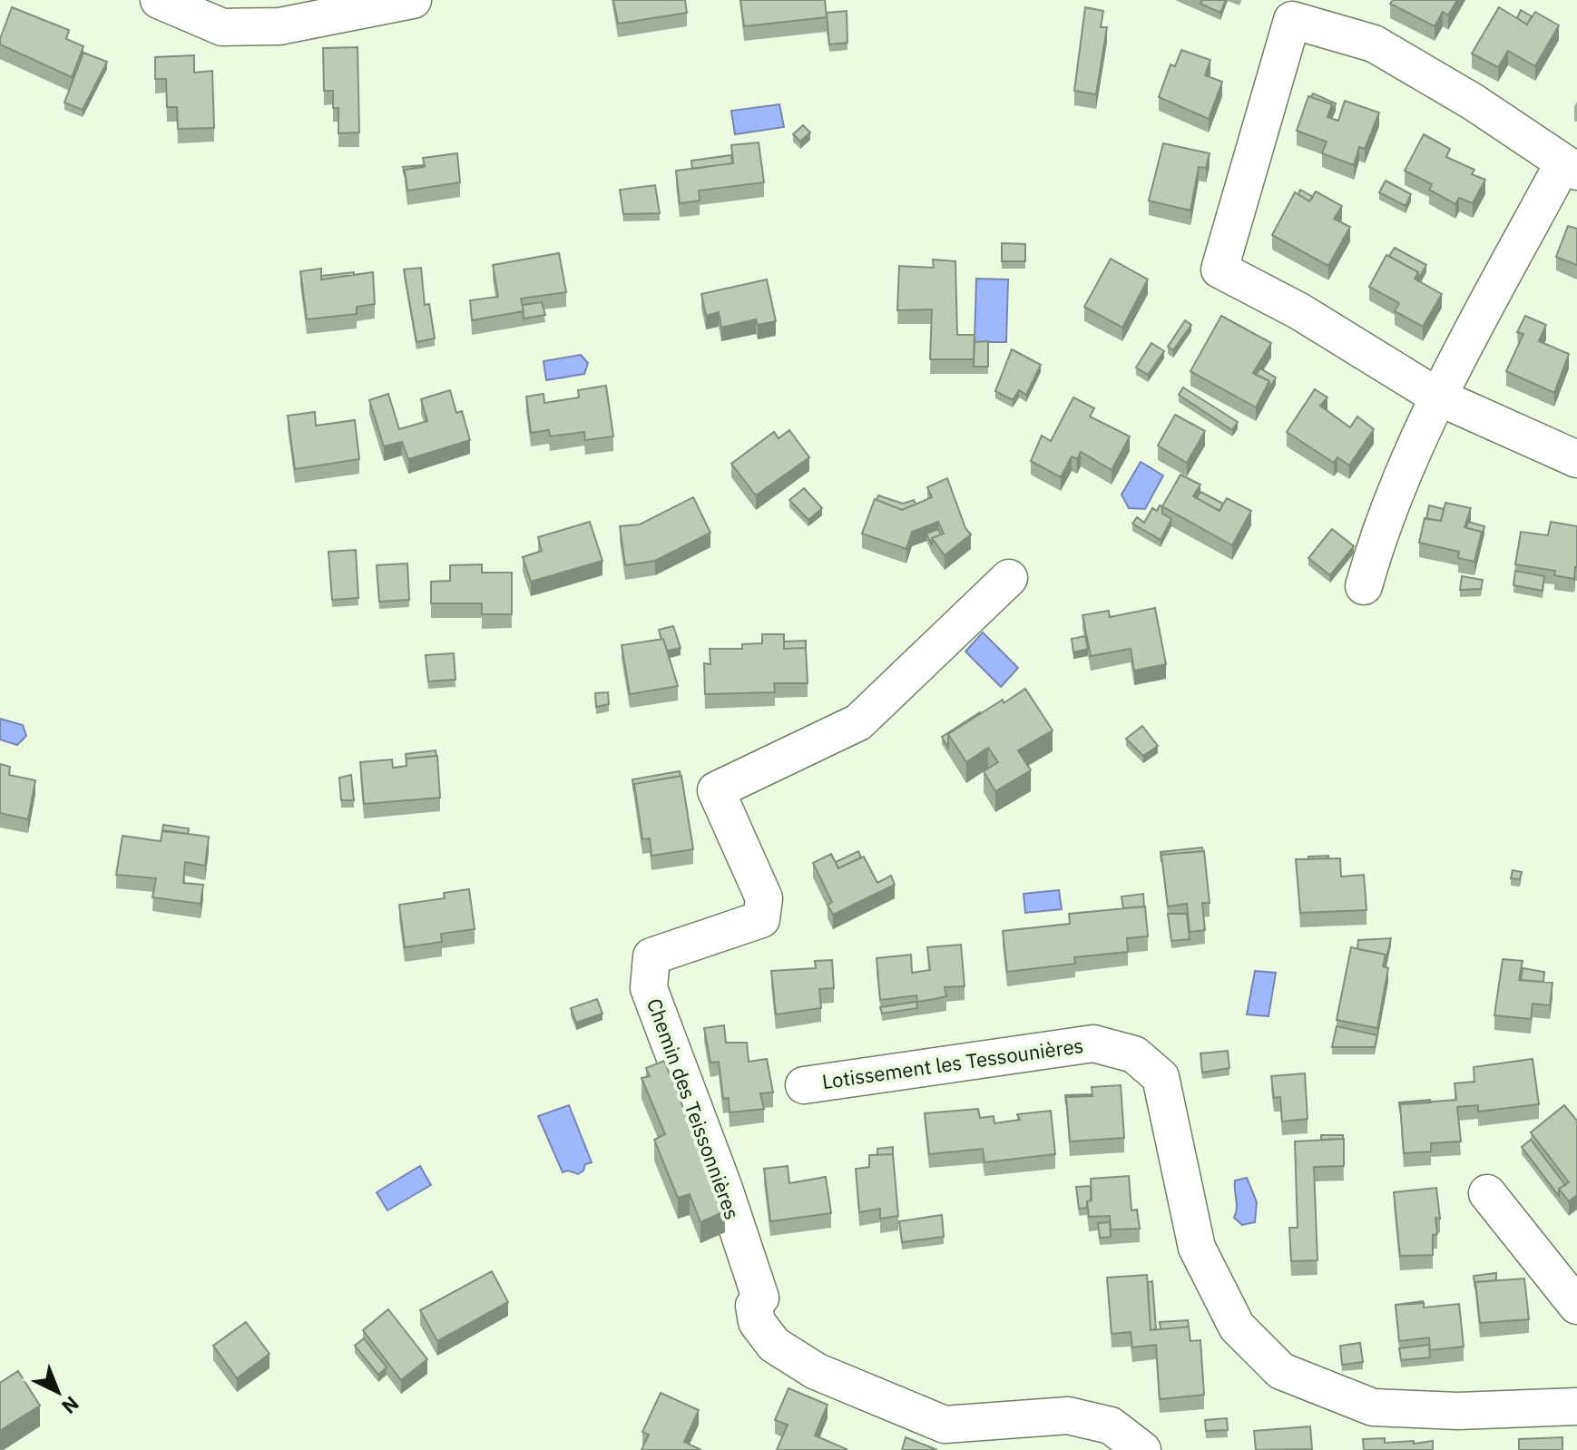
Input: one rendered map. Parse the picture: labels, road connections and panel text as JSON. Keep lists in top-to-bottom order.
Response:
{
  "streets": {
    "street": ["Lotissement les Tessounières", "Chemin des Teissonnières"]
  },
  "north": "bottom right"
}
